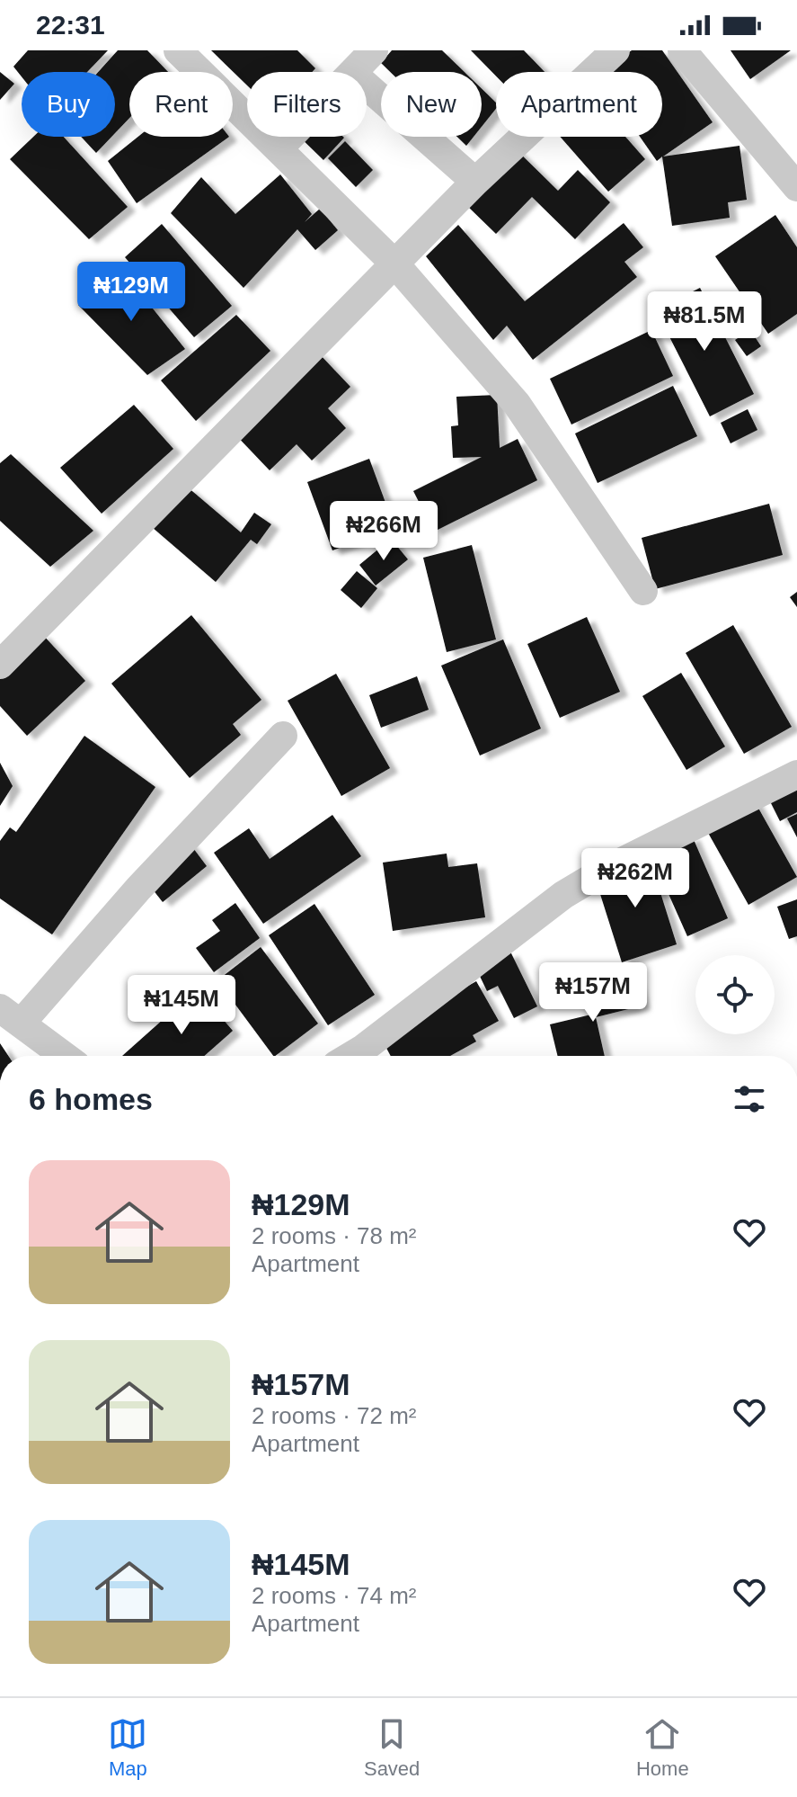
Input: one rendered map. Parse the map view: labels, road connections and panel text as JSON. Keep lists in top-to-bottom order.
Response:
{
  "page": {
    "status": "22:31",
    "chip": [
      "Buy",
      "Rent",
      "Filters",
      "New",
      "Apartment"
    ],
    "price": [
      "₦129M",
      "₦81.5M",
      "₦266M",
      "₦262M",
      "₦157M",
      "₦145M"
    ],
    "heading": "6 homes",
    "list": [
      {
        "name": "₦129M",
        "note": "2 rooms · 78 m² · Apartment"
      },
      {
        "name": "₦157M",
        "note": "2 rooms · 72 m² · Apartment"
      },
      {
        "name": "₦145M",
        "note": "2 rooms · 74 m² · Apartment"
      }
    ],
    "tabs": ["Map", "Saved", "Home"]
  }
}
